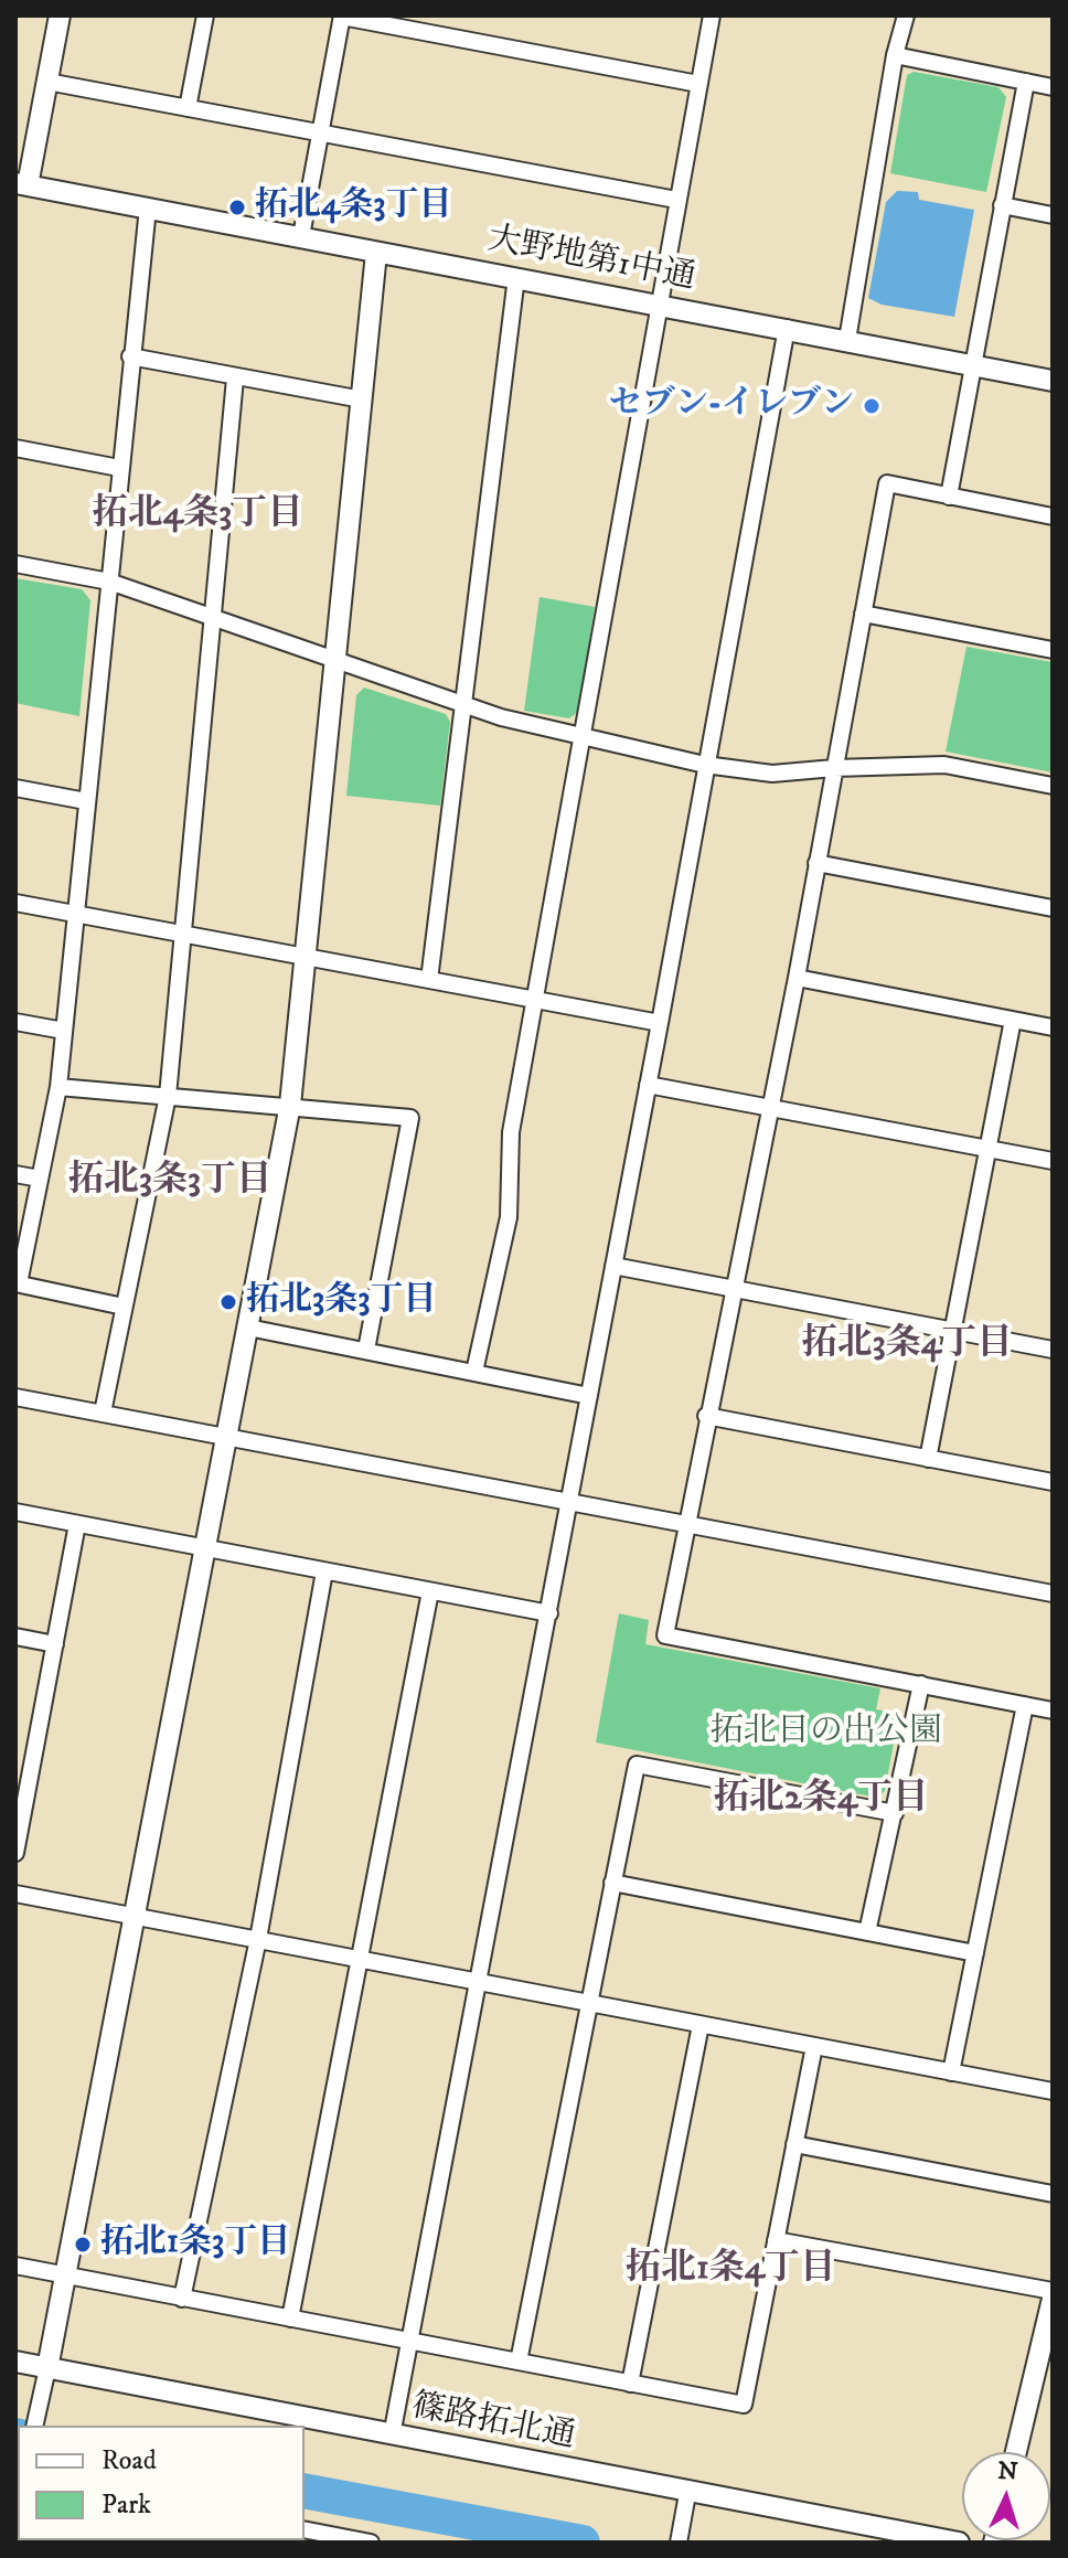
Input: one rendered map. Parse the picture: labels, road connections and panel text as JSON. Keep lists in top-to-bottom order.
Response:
{
  "streets": {
    "street": ["大野地第1中通", "篠路拓北通"]
  },
  "districts": [
    "拓北4条3丁目",
    "拓北3条3丁目",
    "拓北3条4丁目",
    "拓北2条4丁目",
    "拓北1条4丁目"
  ],
  "parks": ["拓北日の出公園"],
  "places": [
    "拓北4条3丁目",
    "セブン-イレブン",
    "拓北3条3丁目",
    "拓北1条3丁目"
  ],
  "legend": ["Road", "Park"],
  "north": "top"
}
